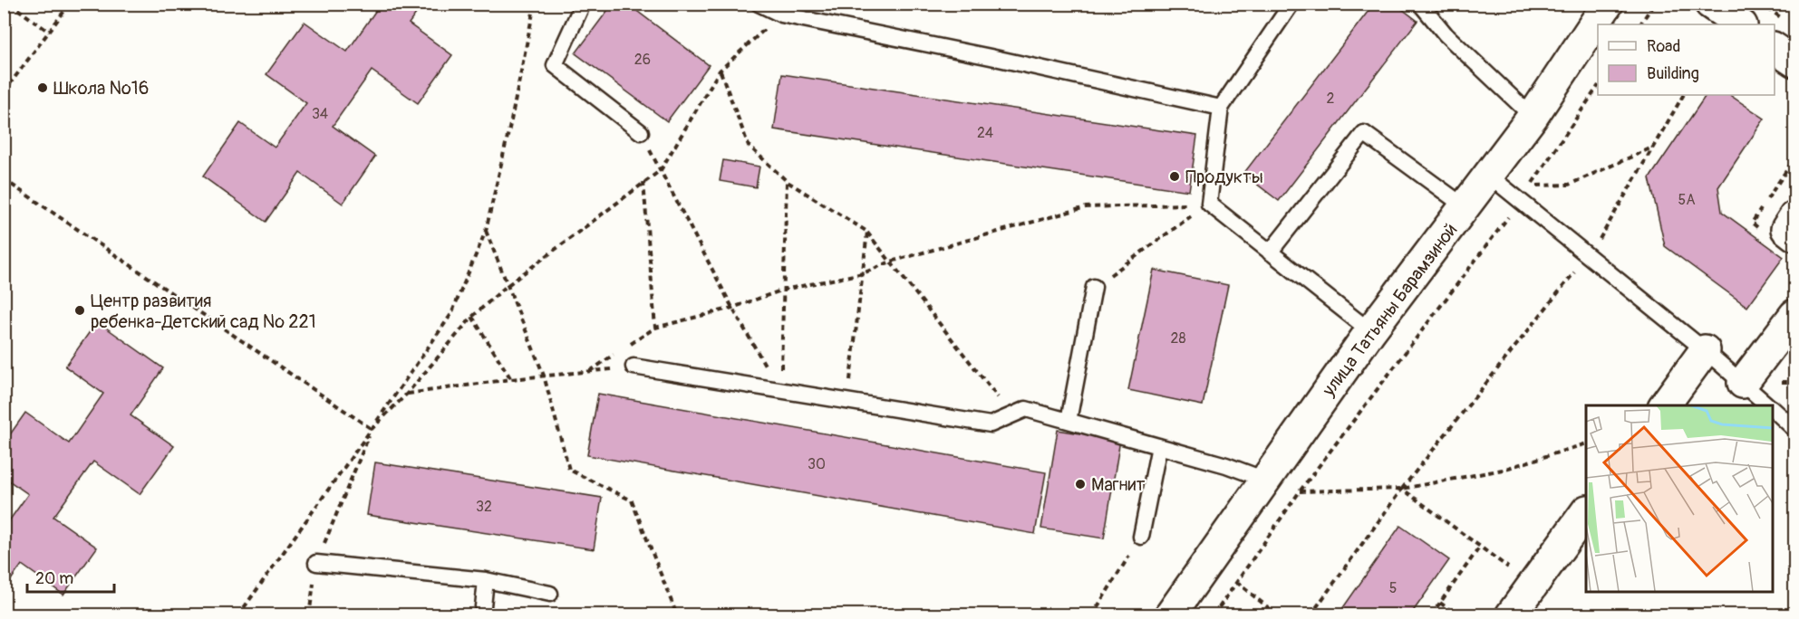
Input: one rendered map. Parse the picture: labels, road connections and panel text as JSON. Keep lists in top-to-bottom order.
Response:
{
  "streets": {
    "street": ["улица Татьяны Барамзиной"]
  },
  "places": [
    "Школа №16",
    "Продукты",
    "Центр развития ребенка-Детский сад № 221",
    "Магнит"
  ],
  "house_numbers": [
    "26",
    "2",
    "34",
    "24",
    "5А",
    "28",
    "30",
    "32",
    "5"
  ],
  "legend": ["Road", "Building"],
  "scale_bar": "20 m"
}
